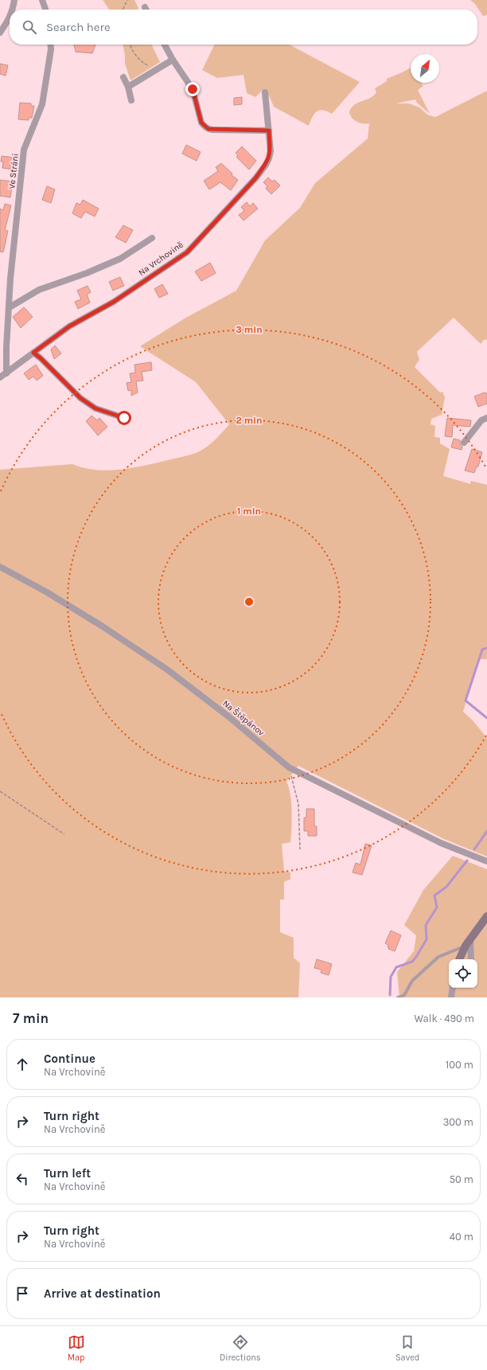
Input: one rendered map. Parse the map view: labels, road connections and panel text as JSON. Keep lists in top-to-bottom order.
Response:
{
  "streets": {
    "street": ["Ve Stráni", "Na Vrchovině", "Na Štěpánov"]
  },
  "crossings": [
    ["Ve Stráni", "Na Vrchovině"]
  ],
  "north": "top right",
  "page": {
    "search": "Search here",
    "heading": ["7 min", "Walk · 490 m"],
    "list": [
      ["Continue", "Na Vrchovině", "100 m"],
      ["Turn right", "Na Vrchovině", "300 m"],
      ["Turn left", "Na Vrchovině", "50 m"],
      ["Turn right", "Na Vrchovině", "40 m"],
      "Arrive at destination"
    ],
    "nav": ["Map", "Directions", "Saved"]
  },
  "rings": ["3 min", "2 min", "1 min"]
}
